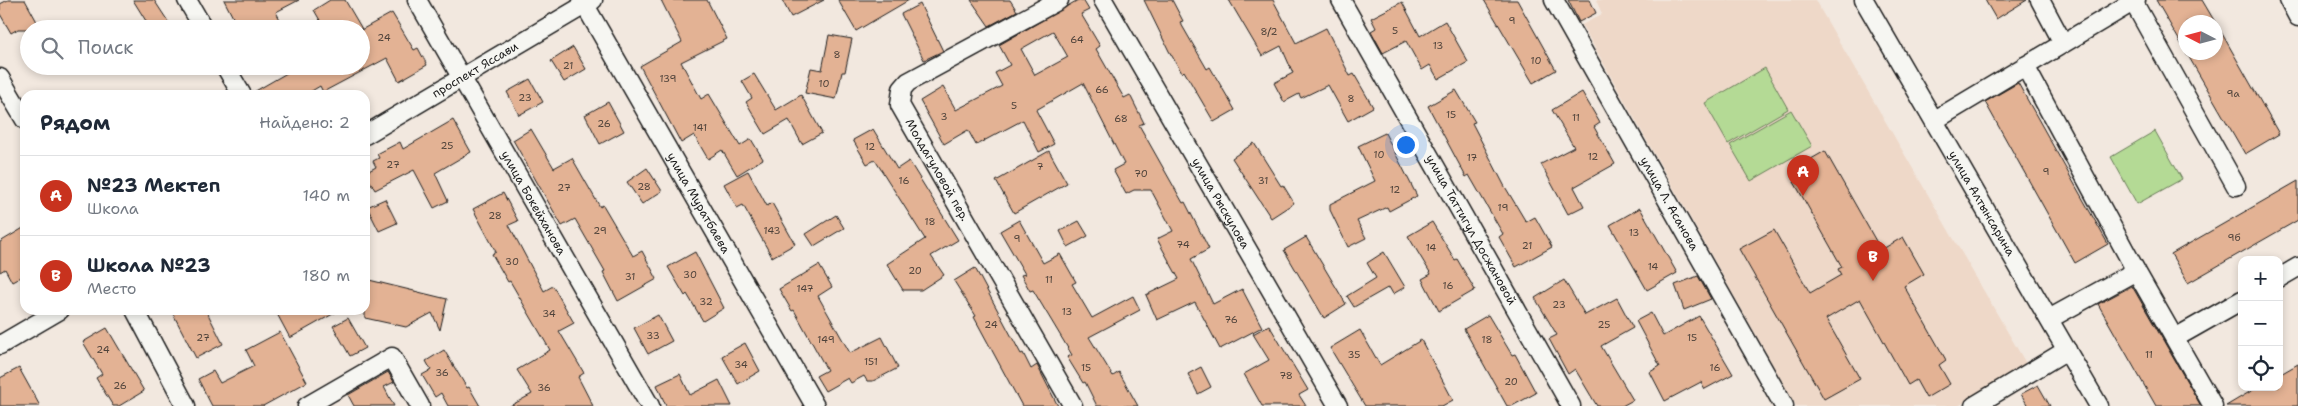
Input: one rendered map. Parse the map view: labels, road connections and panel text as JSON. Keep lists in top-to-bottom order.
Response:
{
  "streets": {
    "street": [
      "проспект Яссави",
      "Молдагуловой пер.",
      "улица Алтынсарина",
      "улица Бокейханова",
      "улица Муратбаева",
      "улица Рыскулова",
      "улица Л. Асанова",
      "улица Таттигул Досжановой"
    ]
  },
  "crossings": [
    ["проспект Яссави", "улица Бокейханова"],
    ["проспект Яссави", "улица Муратбаева"]
  ],
  "house_numbers": [
    "9",
    "5",
    "8/2",
    "24",
    "64",
    "13",
    "8",
    "10",
    "21",
    "139",
    "10",
    "66",
    "9а",
    "23",
    "8",
    "5",
    "15",
    "3",
    "11",
    "68",
    "26",
    "141",
    "25",
    "12",
    "10",
    "12",
    "17",
    "27",
    "7",
    "9",
    "70",
    "16",
    "31",
    "28",
    "27",
    "12",
    "19",
    "28",
    "18",
    "29",
    "143",
    "13",
    "9б",
    "9",
    "74",
    "21",
    "14",
    "30",
    "14",
    "20",
    "30",
    "31",
    "11",
    "16",
    "147",
    "32",
    "23",
    "13",
    "34",
    "76",
    "24",
    "25",
    "33",
    "27",
    "15",
    "149",
    "18",
    "24",
    "35",
    "11",
    "151",
    "34",
    "15",
    "16",
    "36",
    "78",
    "20",
    "26",
    "36"
  ],
  "north": "left",
  "page": {
    "search": "Поиск",
    "heading": ["Рядом", "Найдено: 2"],
    "pins": ["A", "B"],
    "list": [
      {
        "mark": "A",
        "name": "№23 Мектеп",
        "note": "Школа",
        "value": "140 m"
      },
      {
        "mark": "B",
        "name": "Школа №23",
        "note": "Место",
        "value": "180 m"
      }
    ],
    "map_buttons": ["+", "−"]
  }
}
